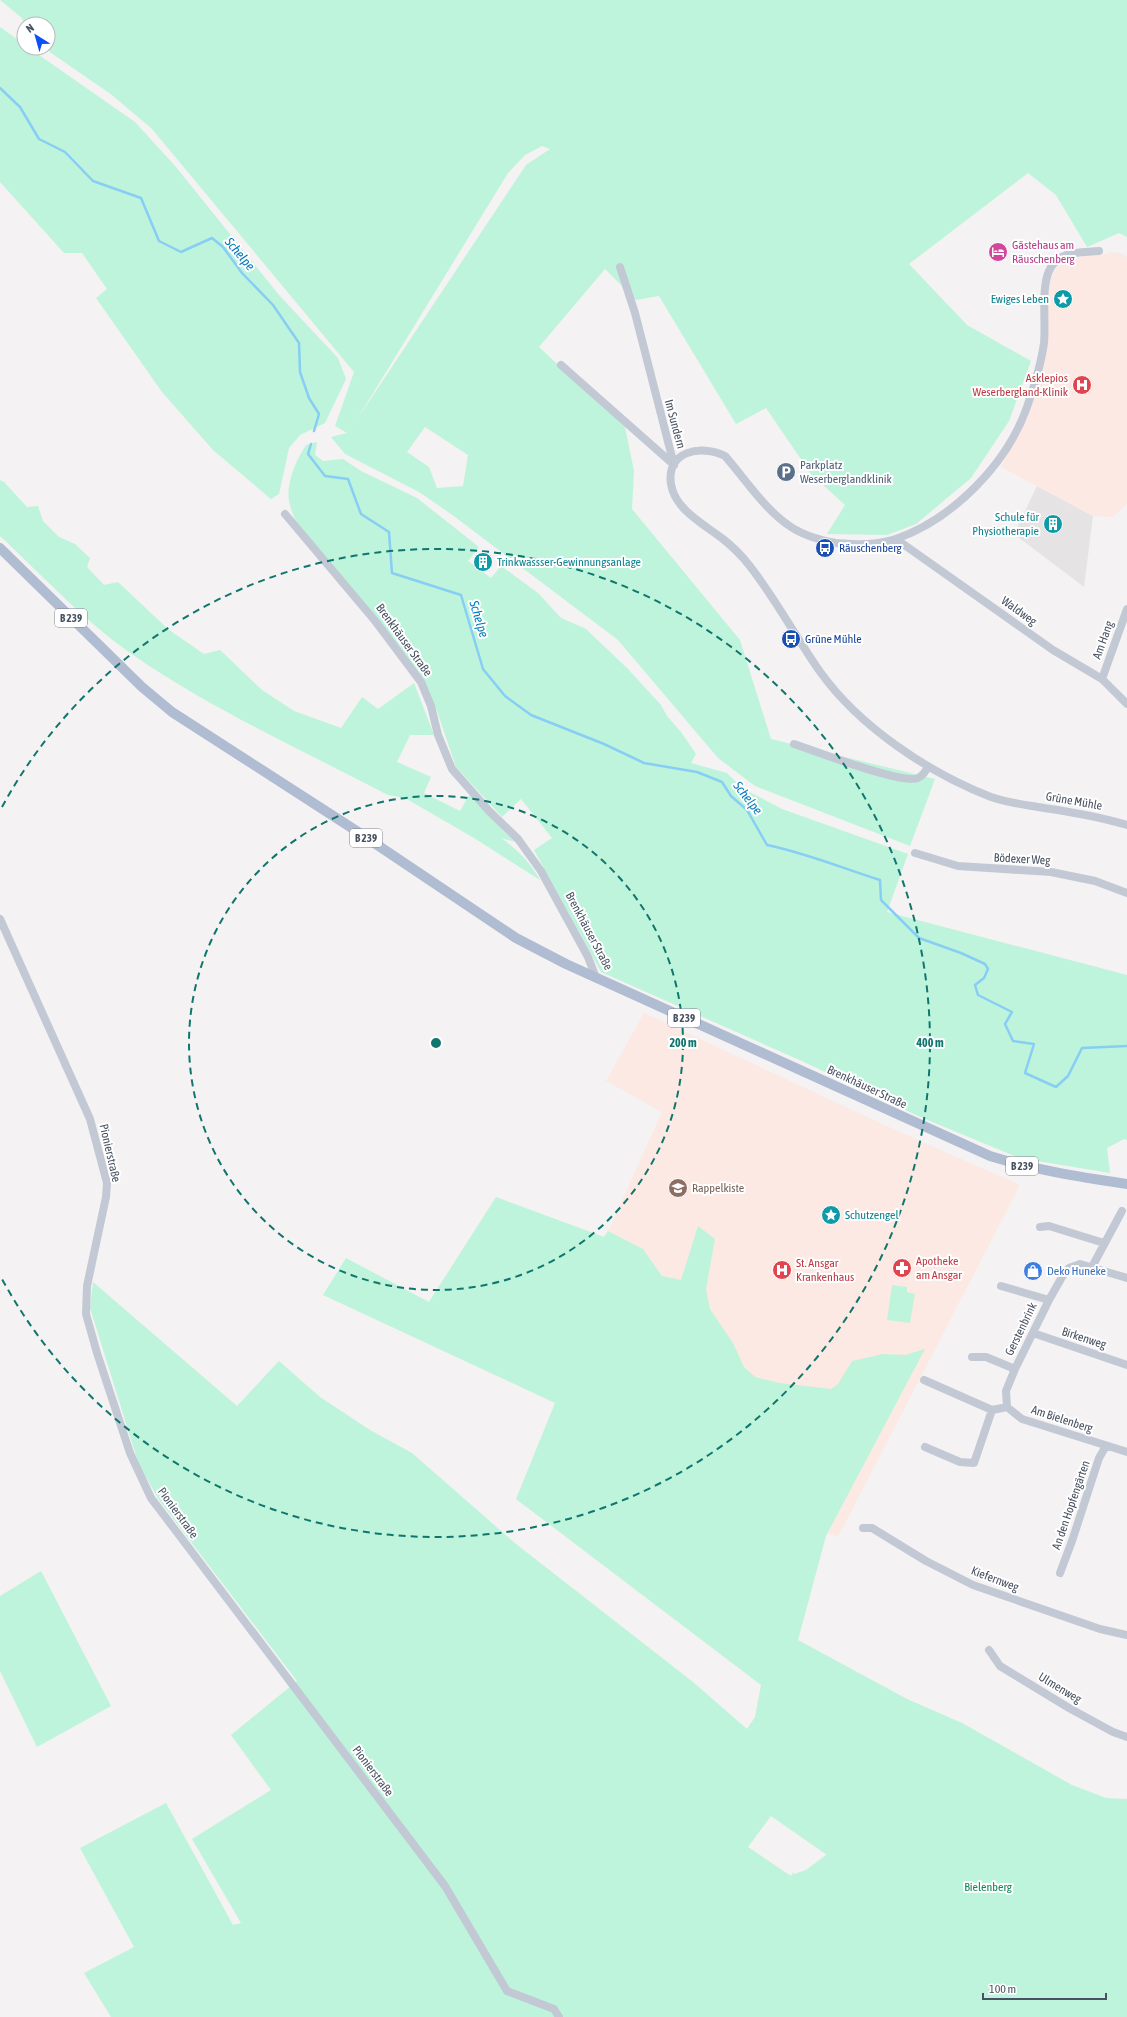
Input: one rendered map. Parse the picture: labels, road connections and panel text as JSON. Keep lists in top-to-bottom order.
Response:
{
  "streets": {
    "main road": ["B 239", "Brenkhäuser Straße"],
    "street": [
      "Im Sundern",
      "Waldweg",
      "Am Hang",
      "Grüne Mühle",
      "Bödexer Weg",
      "Pionierstraße",
      "Gerstenbrink",
      "Birkenweg",
      "Am Bielenberg",
      "An den Hopfengärten",
      "Kiefernweg",
      "Ulmenweg"
    ]
  },
  "crossings": [
    ["Im Sundern", "Grüne Mühle"],
    ["Waldweg", "Am Hang"],
    ["B 239", "Brenkhäuser Straße"],
    ["Gerstenbrink", "Birkenweg"],
    ["Gerstenbrink", "Am Bielenberg"],
    ["Am Bielenberg", "An den Hopfengärten"]
  ],
  "water": ["Schelpe"],
  "parks": ["Bielenberg"],
  "places": {
    "hotel": ["Gästehaus am Räuschenberg"],
    "place": ["Ewiges Leben", "Schutzengel"],
    "hospital": ["Asklepios Weserbergland-Klinik", "St. Ansgar Krankenhaus"],
    "parking": ["Parkplatz Weserberglandklinik"],
    "building": ["Schule für Physiotherapie", "Trinkwassser-Gewinnungsanlage"],
    "bus stop": ["Räuschenberg", "Grüne Mühle"],
    "school or university": ["Rappelkiste"],
    "pharmacy": ["Apotheke am Ansgar"],
    "shop": ["Deko Huneke"]
  },
  "scale_bar": "100 m",
  "north": "top left",
  "rings": ["200 m", "400 m"]
}
